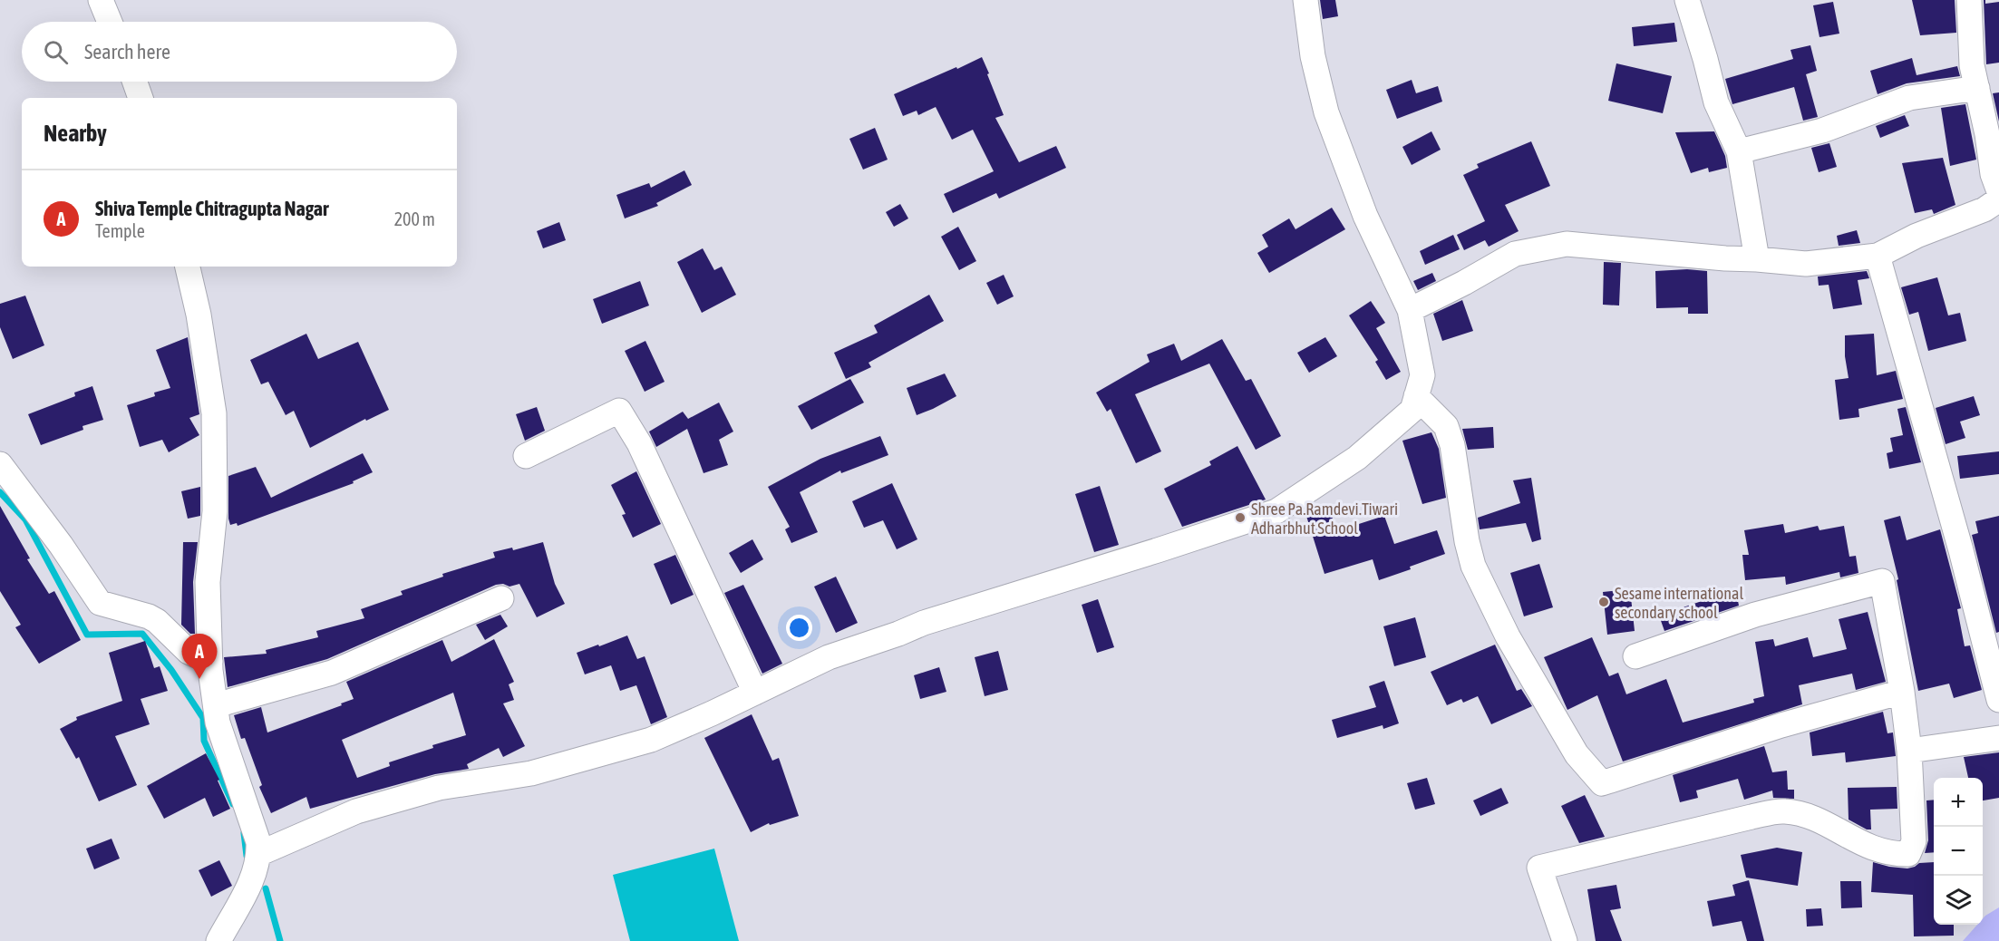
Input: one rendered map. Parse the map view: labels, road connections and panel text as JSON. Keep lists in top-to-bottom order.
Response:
{
  "places": ["Shree Pa.Ramdevi.Tiwari Adharbhut School", "Sesame international secondary school"],
  "page": {
    "search": "Search here",
    "heading": "Nearby",
    "list": [
      {
        "mark": "A",
        "name": "Shiva Temple Chitragupta Nagar",
        "note": "Temple",
        "value": "200 m"
      }
    ],
    "pins": "A",
    "map_buttons": ["+", "−"]
  }
}
